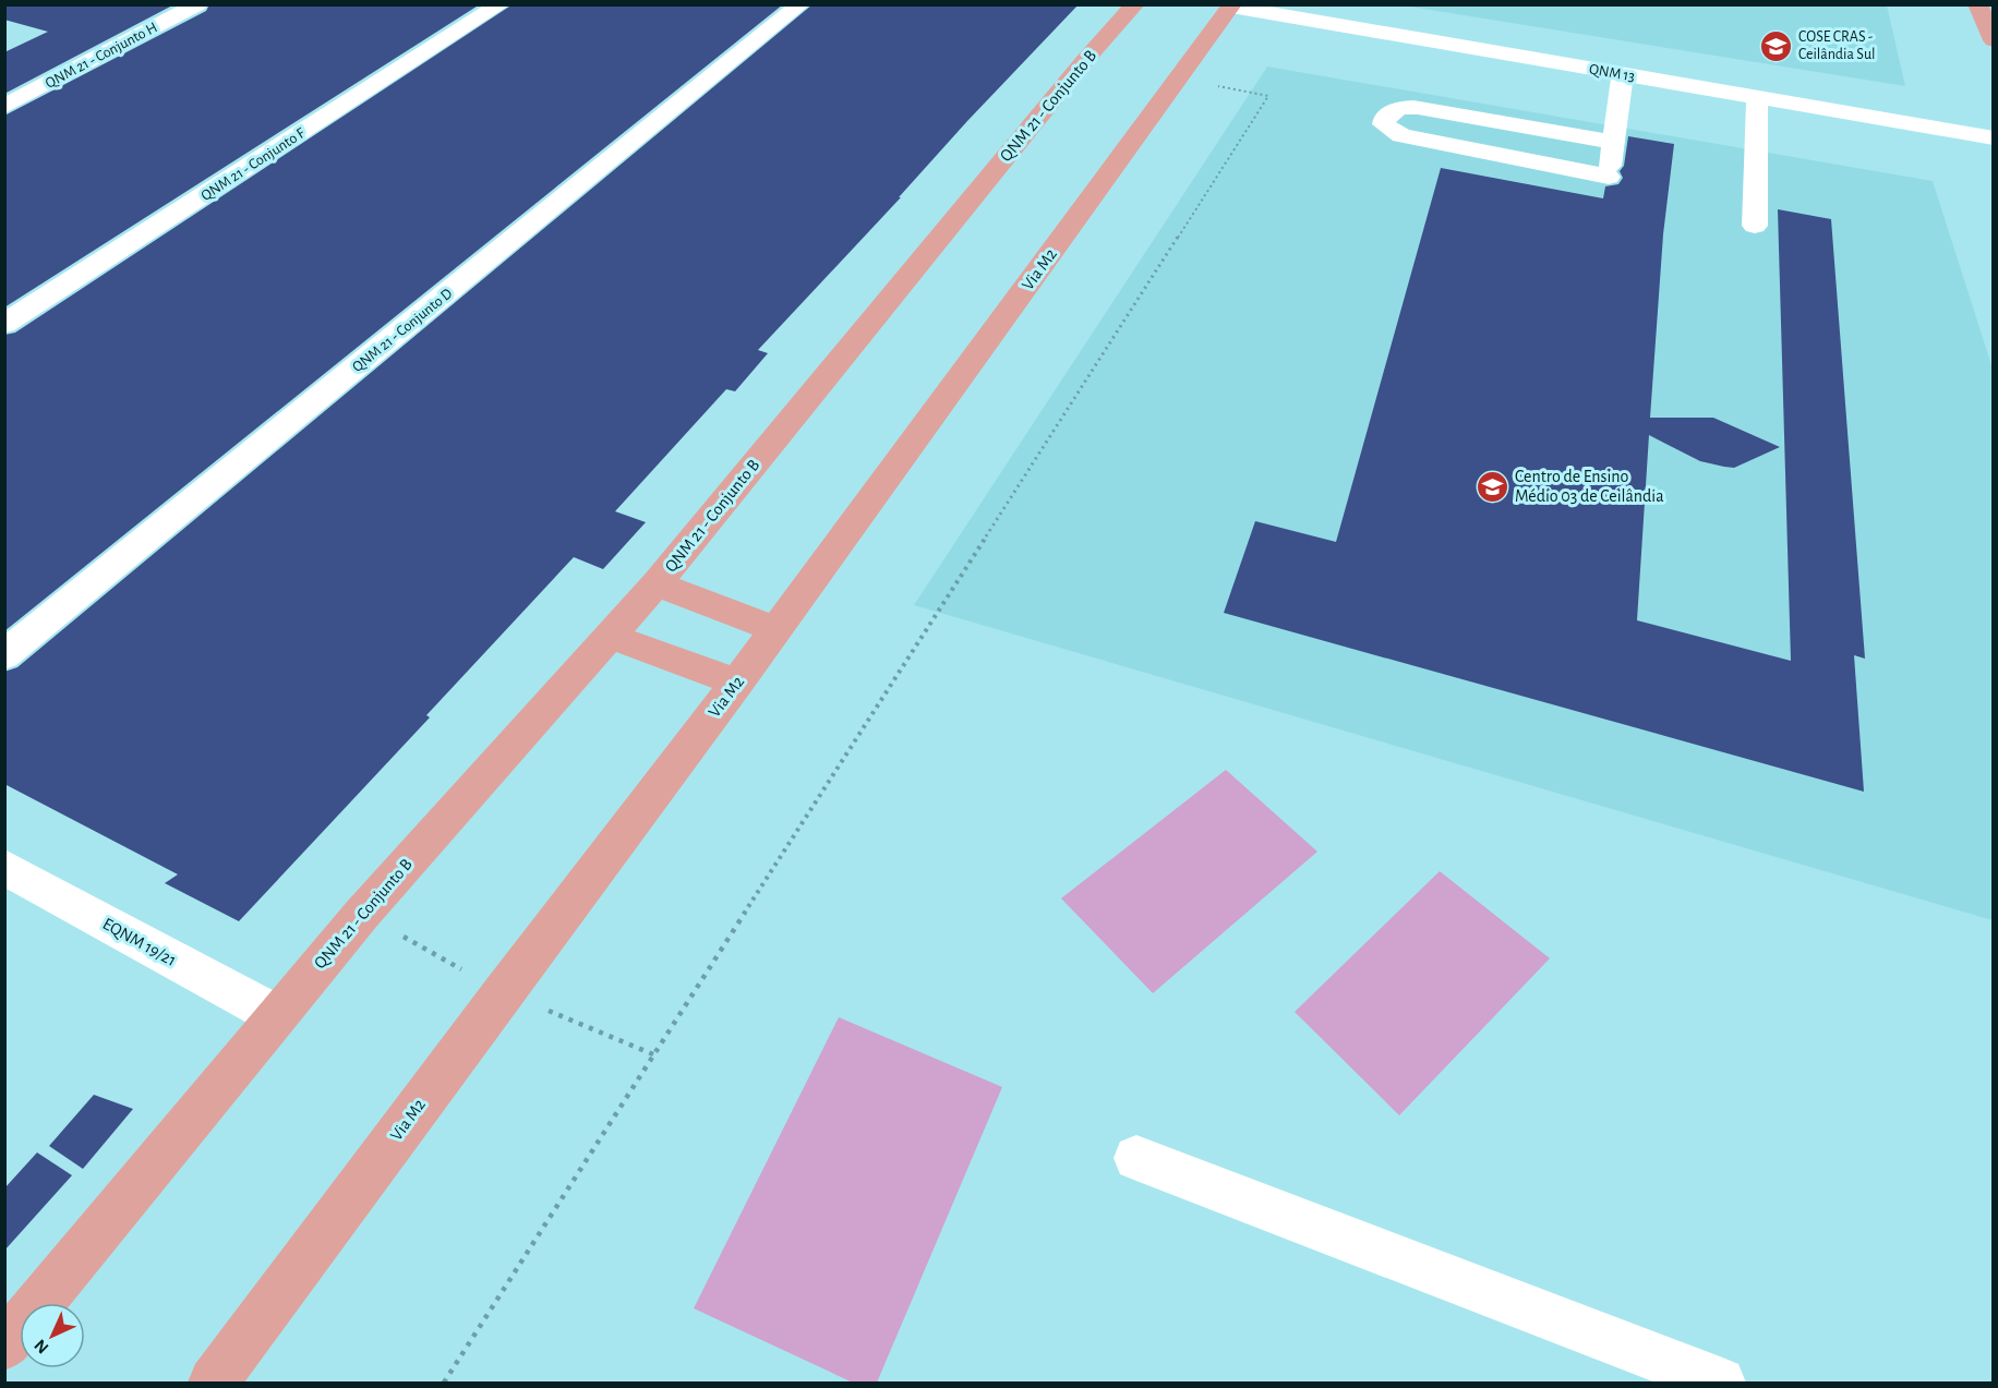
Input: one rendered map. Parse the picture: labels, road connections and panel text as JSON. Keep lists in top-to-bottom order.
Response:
{
  "streets": {
    "main road": ["QNM 21 - Conjunto B", "Via M2"],
    "street": [
      "QNM 21 - Conjunto H",
      "QNM 13",
      "QNM 21 - Conjunto F",
      "QNM 21 - Conjunto D",
      "EQNM 19/21"
    ]
  },
  "crossings": [
    ["QNM 13", "Via M2"],
    ["QNM 21 - Conjunto B", "EQNM 19/21"]
  ],
  "places": {
    "school or university": ["COSE CRAS - Ceilândia Sul", "Centro de Ensino Médio 03 de Ceilândia"]
  },
  "north": "bottom left"
}
